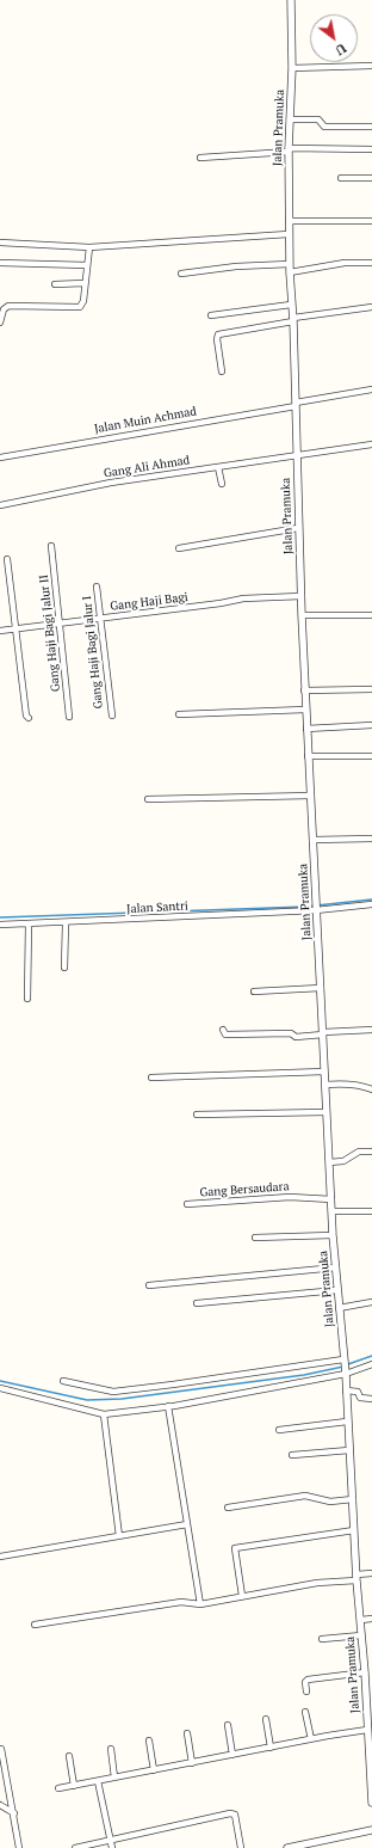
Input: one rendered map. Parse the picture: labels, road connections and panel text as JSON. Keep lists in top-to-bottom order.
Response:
{
  "streets": {
    "street": [
      "Jalan Pramuka",
      "Jalan Muin Achmad",
      "Gang Ali Ahmad",
      "Gang Haji Bagi",
      "Gang Haji Bagi Jalur II",
      "Gang Haji Bagi Jalur I",
      "Jalan Santri",
      "Gang Bersaudara"
    ]
  },
  "crossings": [
    ["Jalan Pramuka", "Jalan Muin Achmad"],
    ["Jalan Pramuka", "Gang Ali Ahmad"],
    ["Jalan Pramuka", "Gang Haji Bagi"],
    ["Jalan Pramuka", "Jalan Santri"],
    ["Jalan Pramuka", "Gang Bersaudara"],
    ["Gang Haji Bagi", "Gang Haji Bagi Jalur II"],
    ["Gang Haji Bagi", "Gang Haji Bagi Jalur I"]
  ],
  "north": "bottom right"
}
